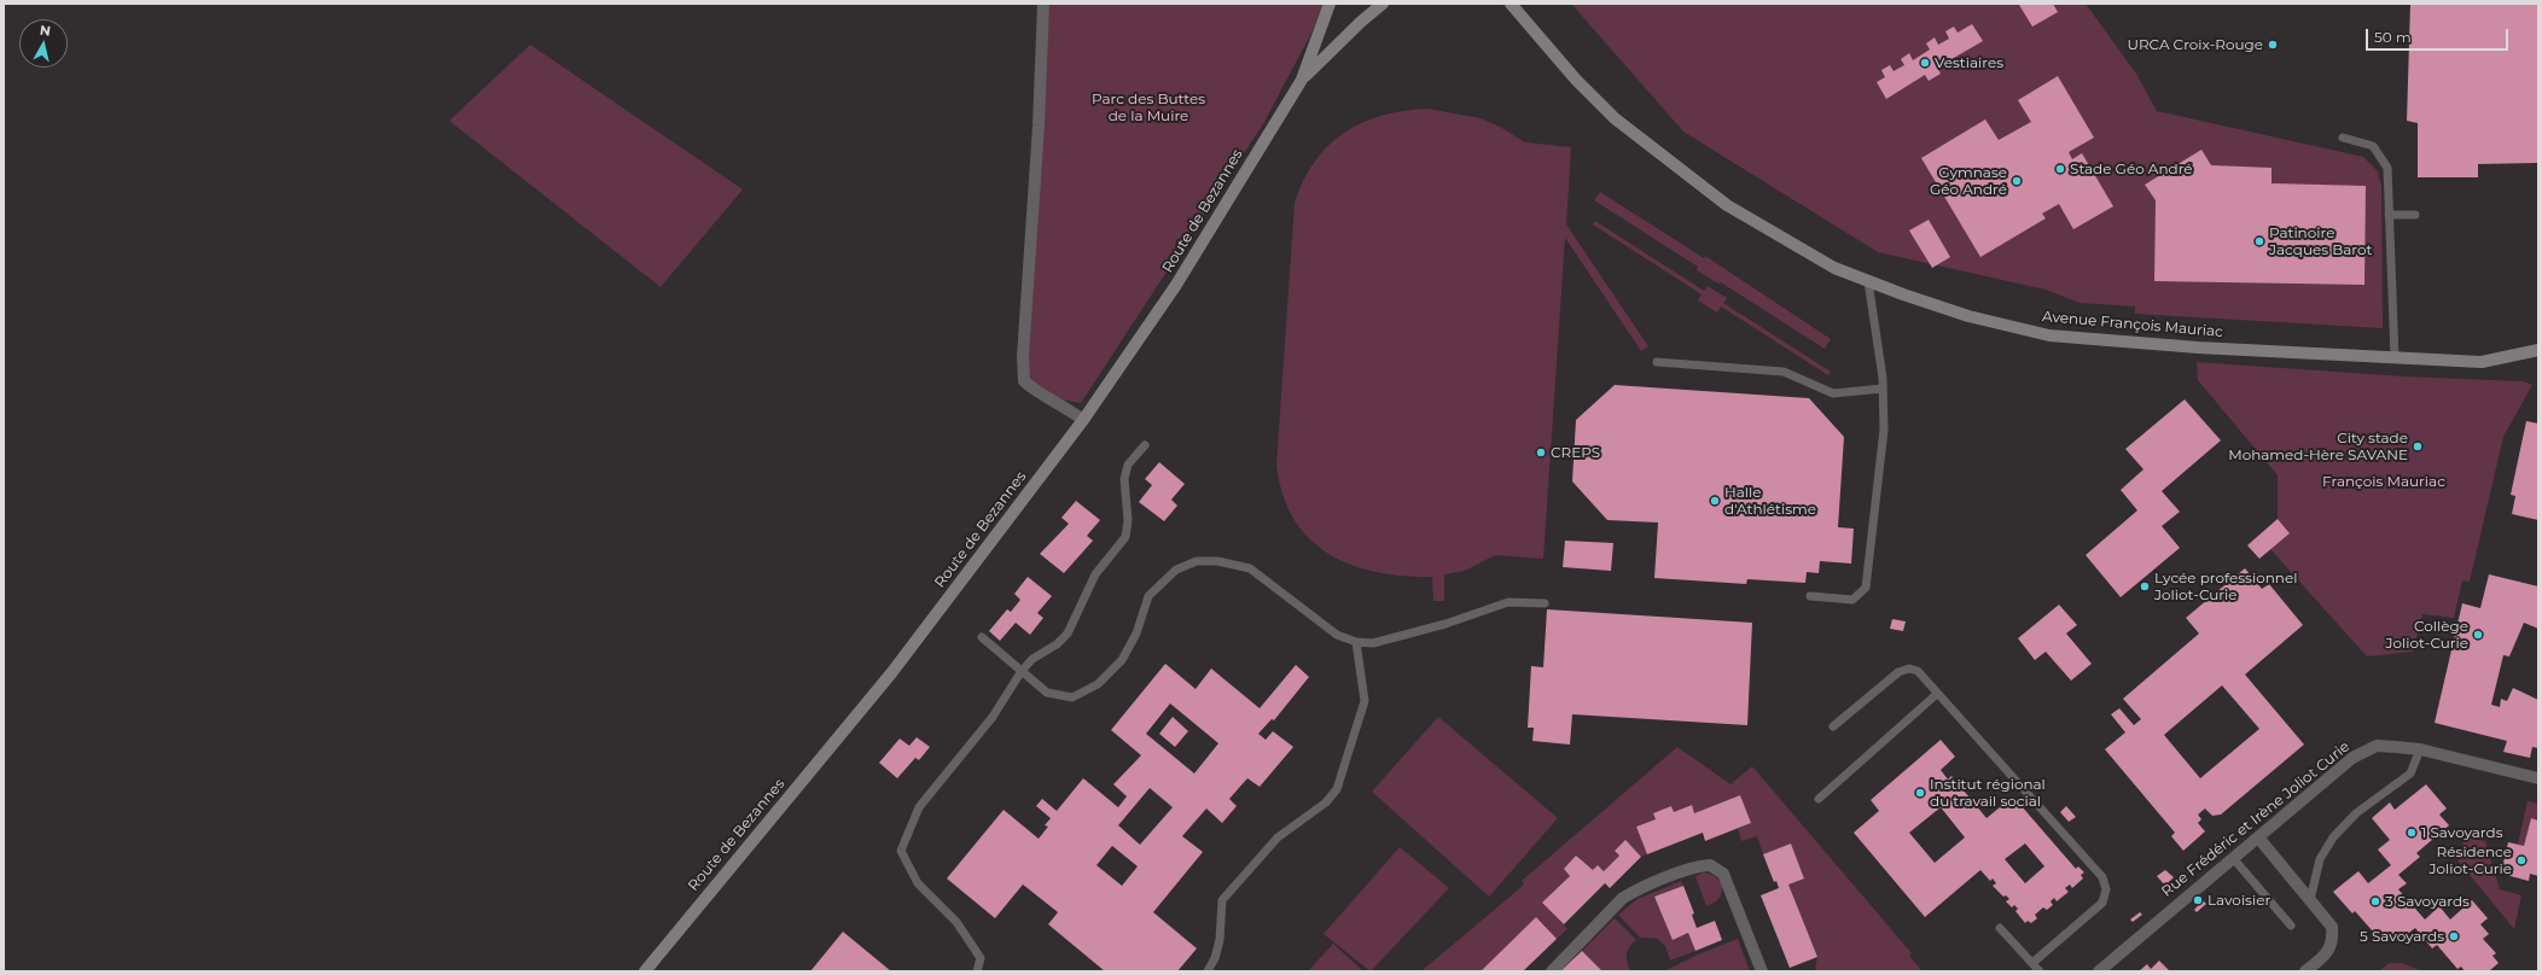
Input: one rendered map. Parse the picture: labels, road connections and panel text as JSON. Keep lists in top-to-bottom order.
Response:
{
  "streets": {
    "street": ["Route de Bezannes", "Avenue François Mauriac", "Rue Frédéric et Irène Joliot Curie"]
  },
  "parks": ["Parc des Buttes de la Muire", "François Mauriac"],
  "places": [
    "URCA Croix-Rouge",
    "Vestiaires",
    "Stade Géo André",
    "Gymnase Géo André",
    "Patinoire Jacques Barot",
    "City stade Mohamed-Hère SAVANE",
    "CREPS",
    "Halle d'Athlétisme",
    "Lycée professionnel Joliot-Curie",
    "Collège Joliot-Curie",
    "Institut régional du travail social",
    "1 Savoyards",
    "Résidence Joliot-Curie",
    "Lavoisier",
    "3 Savoyards",
    "5 Savoyards"
  ],
  "scale_bar": "50 m",
  "north": "top"
}
